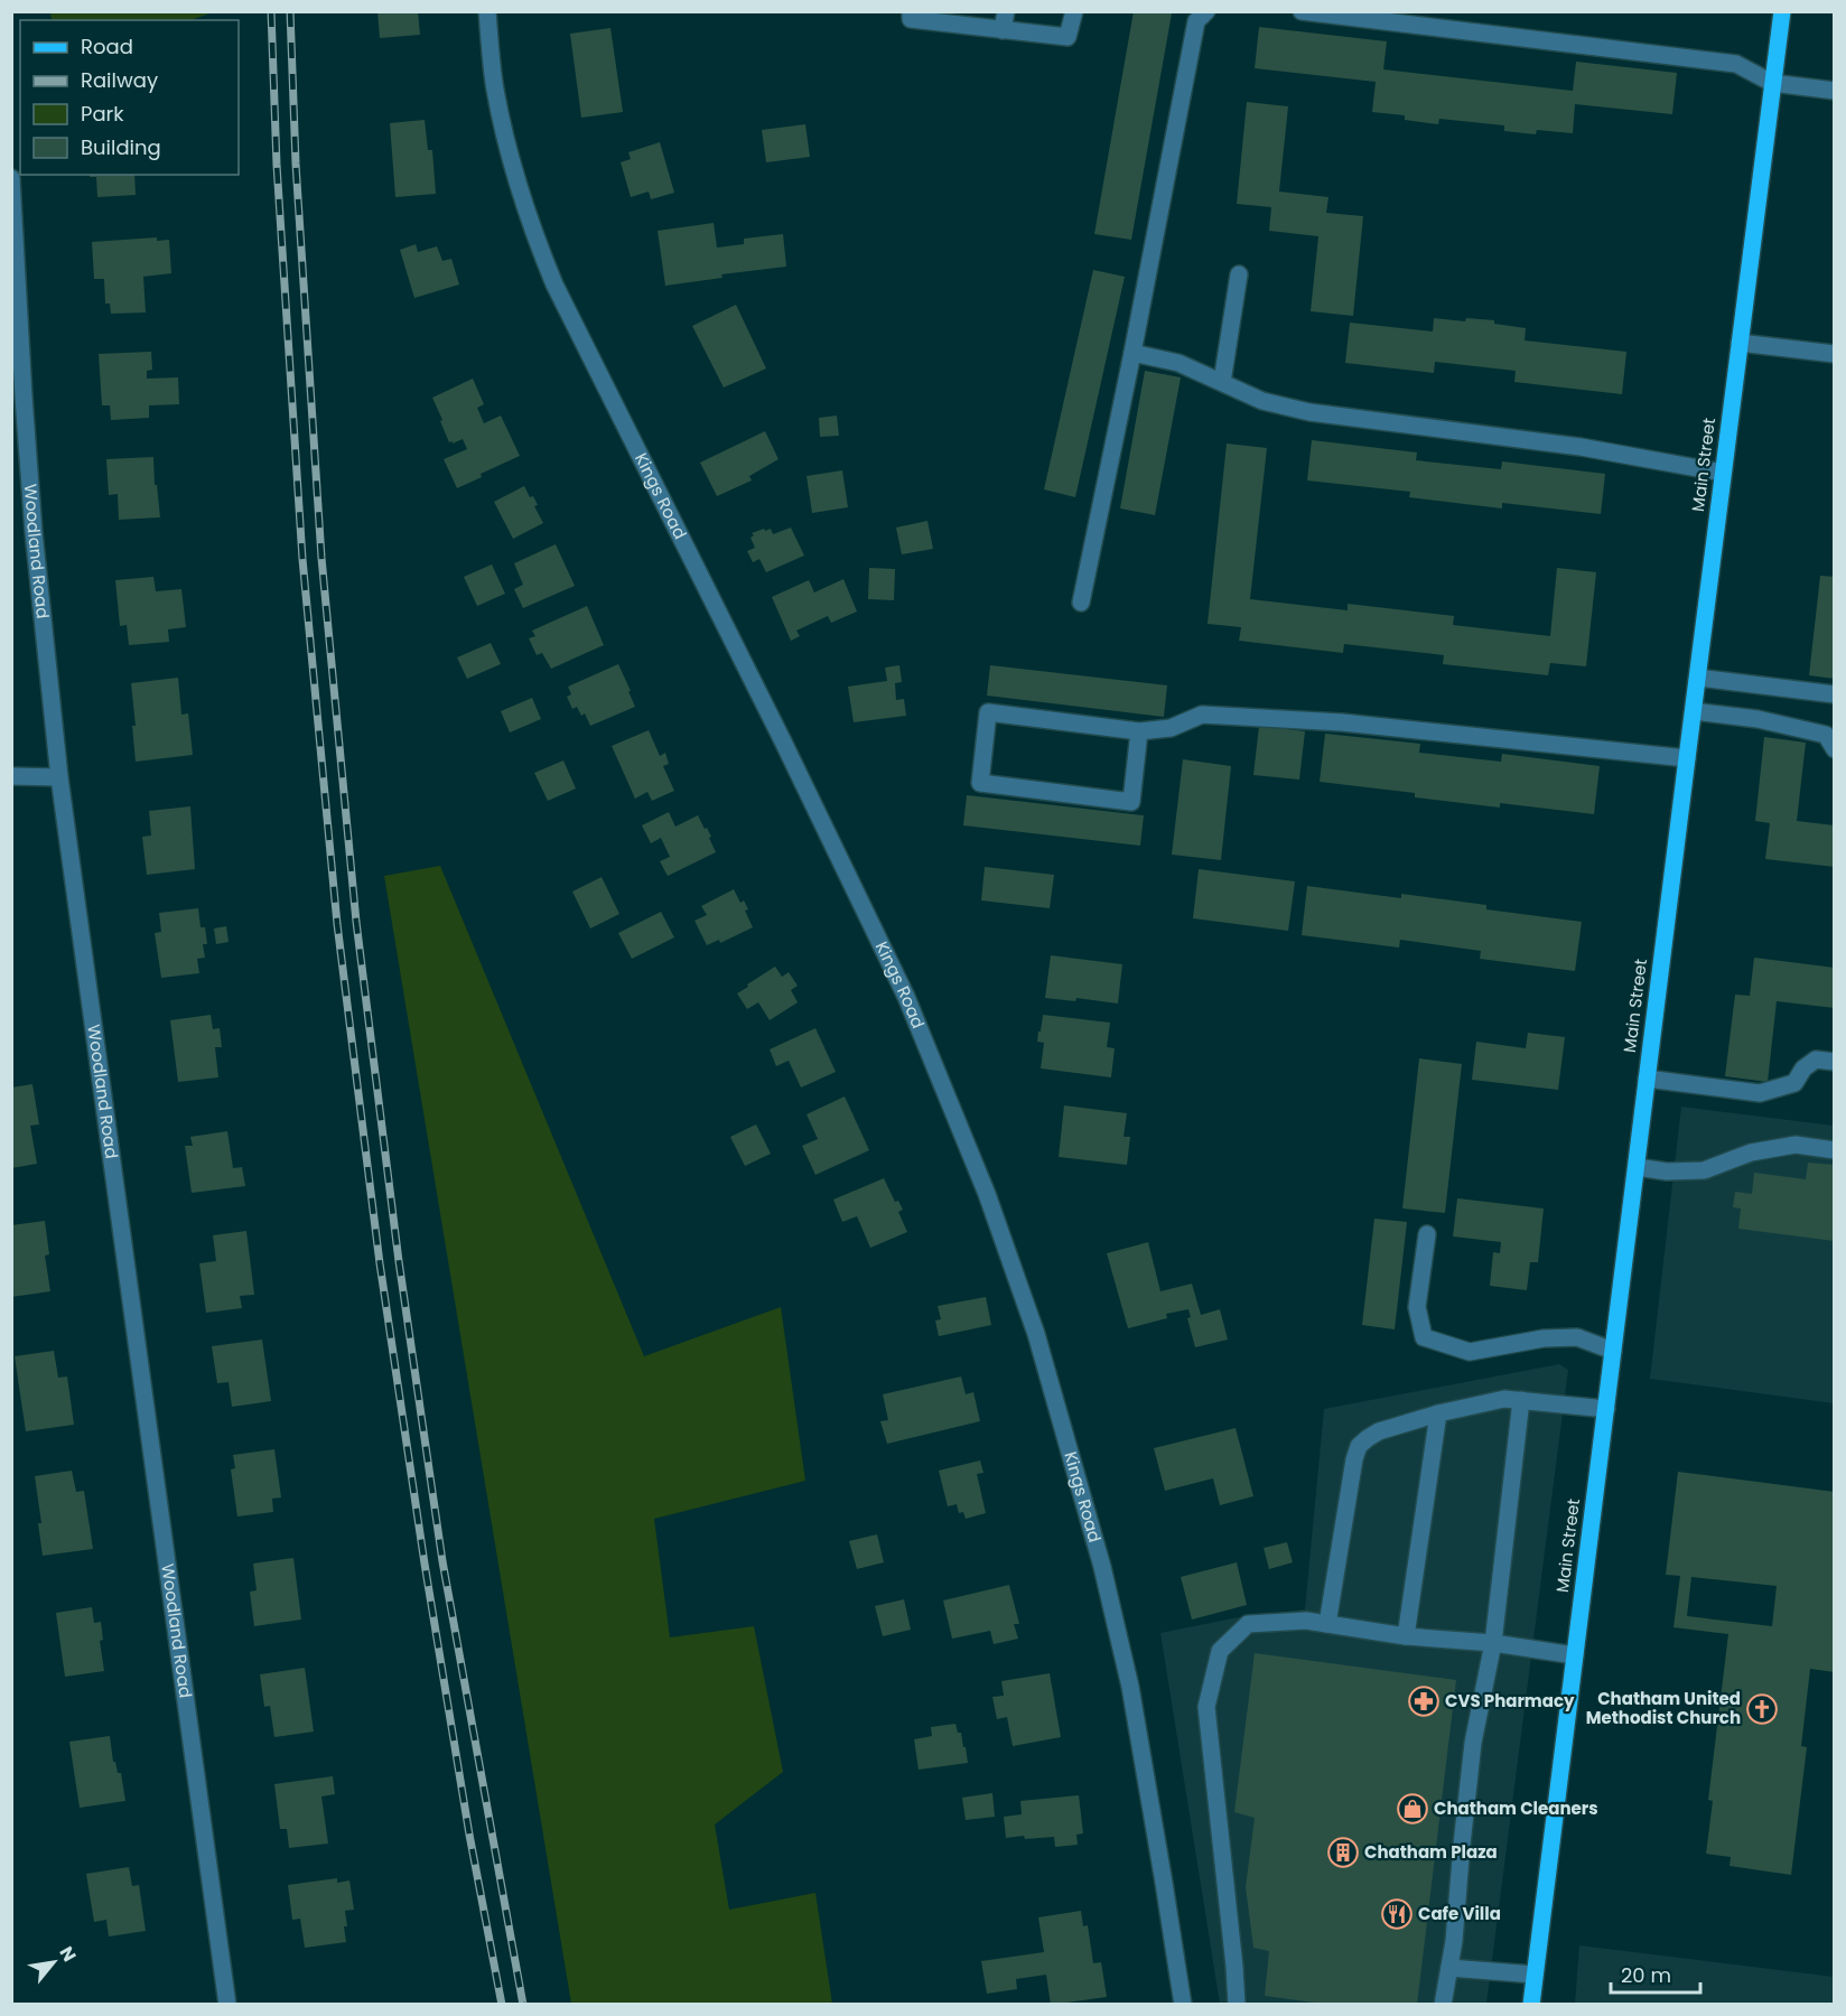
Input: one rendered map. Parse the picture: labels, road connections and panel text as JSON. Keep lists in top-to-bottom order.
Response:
{
  "streets": {
    "main road": ["Main Street"],
    "street": ["Kings Road", "Woodland Road"]
  },
  "places": {
    "pharmacy": ["CVS Pharmacy"],
    "church": ["Chatham United Methodist Church"],
    "shop": ["Chatham Cleaners"],
    "building": ["Chatham Plaza"],
    "restaurant": ["Cafe Villa"]
  },
  "legend": [
    "Road",
    "Railway",
    "Park",
    "Building"
  ],
  "scale_bar": "20 m",
  "north": "top right"
}
